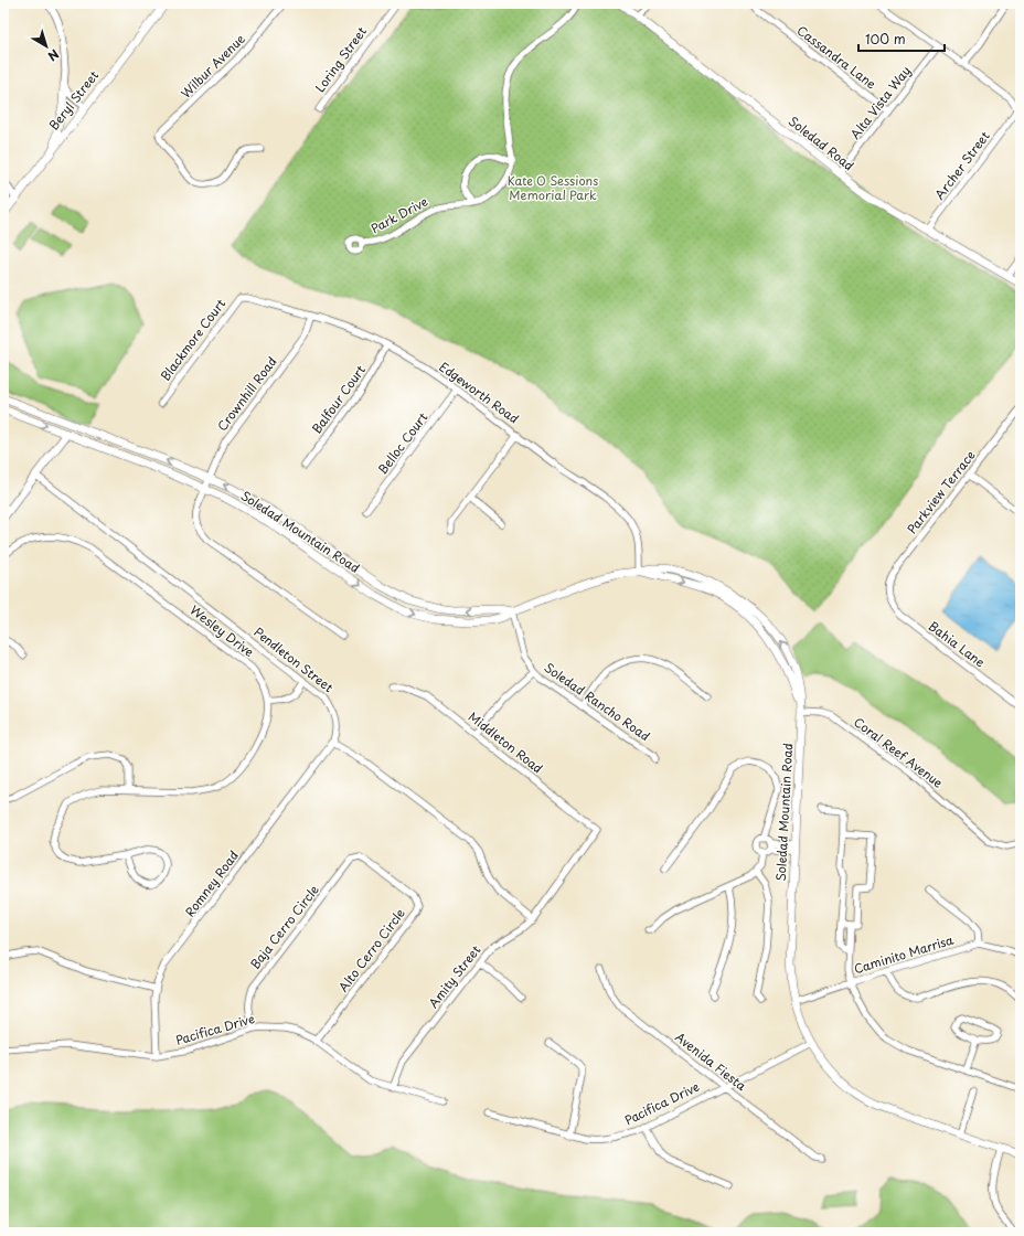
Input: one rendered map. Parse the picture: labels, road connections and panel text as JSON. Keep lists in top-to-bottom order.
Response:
{
  "streets": {
    "main road": ["Beryl Street", "Soledad Road", "Soledad Mountain Road"],
    "street": [
      "Cassandra Lane",
      "Loring Street",
      "Wilbur Avenue",
      "Alta Vista Way",
      "Archer Street",
      "Park Drive",
      "Blackmore Court",
      "Edgeworth Road",
      "Crownhill Road",
      "Balfour Court",
      "Belloc Court",
      "Parkview Terrace",
      "Wesley Drive",
      "Bahia Lane",
      "Pendleton Street",
      "Soledad Rancho Road",
      "Middleton Road",
      "Coral Reef Avenue",
      "Romney Road",
      "Baja Cerro Circle",
      "Alto Cerro Circle",
      "Caminito Marrisa",
      "Amity Street",
      "Pacifica Drive",
      "Avenida Fiesta"
    ]
  },
  "crossings": [
    ["Cassandra Lane", "Alta Vista Way"],
    ["Alta Vista Way", "Soledad Road"],
    ["Soledad Road", "Archer Street"],
    ["Blackmore Court", "Edgeworth Road"],
    ["Edgeworth Road", "Crownhill Road"],
    ["Edgeworth Road", "Balfour Court"],
    ["Edgeworth Road", "Belloc Court"],
    ["Edgeworth Road", "Soledad Mountain Road"],
    ["Crownhill Road", "Soledad Mountain Road"],
    ["Parkview Terrace", "Bahia Lane"],
    ["Soledad Mountain Road", "Soledad Rancho Road"],
    ["Soledad Mountain Road", "Coral Reef Avenue"],
    ["Soledad Mountain Road", "Caminito Marrisa"],
    ["Soledad Mountain Road", "Pacifica Drive"],
    ["Pendleton Street", "Romney Road"],
    ["Middleton Road", "Amity Street"],
    ["Romney Road", "Pacifica Drive"],
    ["Baja Cerro Circle", "Alto Cerro Circle"],
    ["Baja Cerro Circle", "Pacifica Drive"],
    ["Alto Cerro Circle", "Pacifica Drive"],
    ["Amity Street", "Pacifica Drive"],
    ["Pacifica Drive", "Avenida Fiesta"]
  ],
  "parks": ["Kate O Sessions Memorial Park"],
  "scale_bar": "100 m",
  "north": "bottom right"
}
